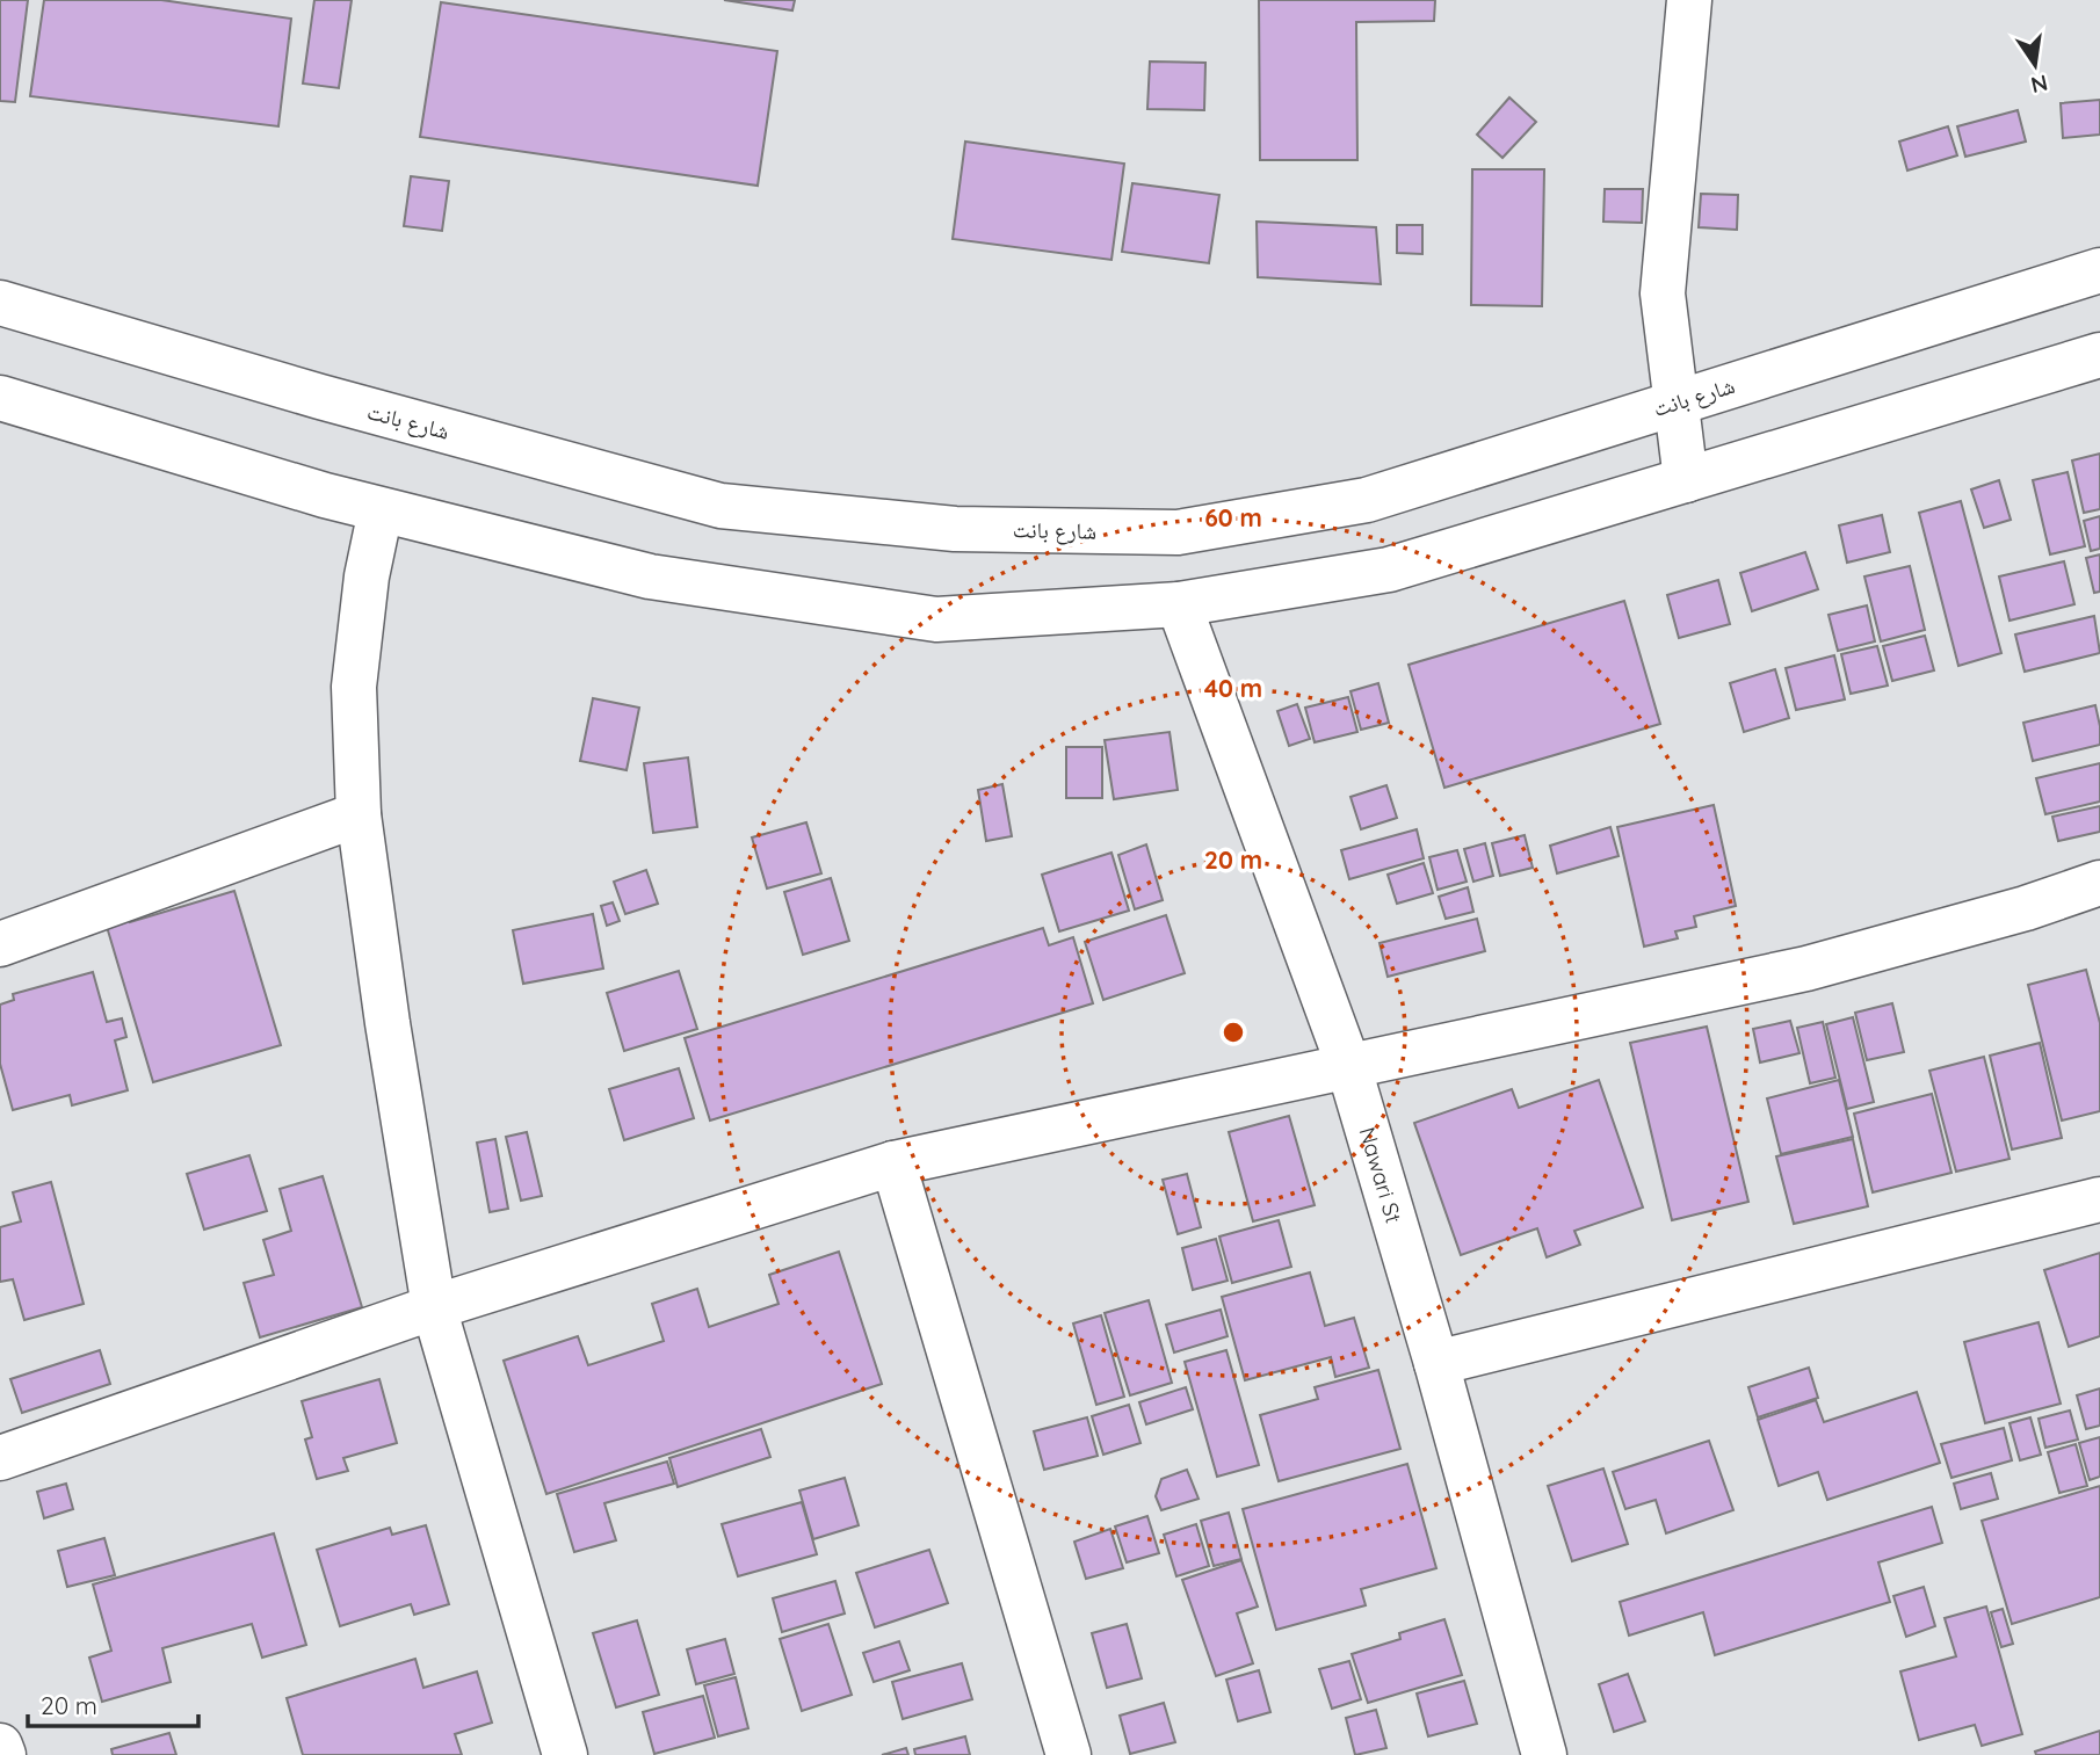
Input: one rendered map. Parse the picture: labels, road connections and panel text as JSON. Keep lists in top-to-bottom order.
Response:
{
  "streets": {
    "street": ["شارع بانت", "Nawari St"]
  },
  "scale_bar": "20 m",
  "north": "bottom",
  "rings": ["60 m", "40 m", "20 m"]
}
